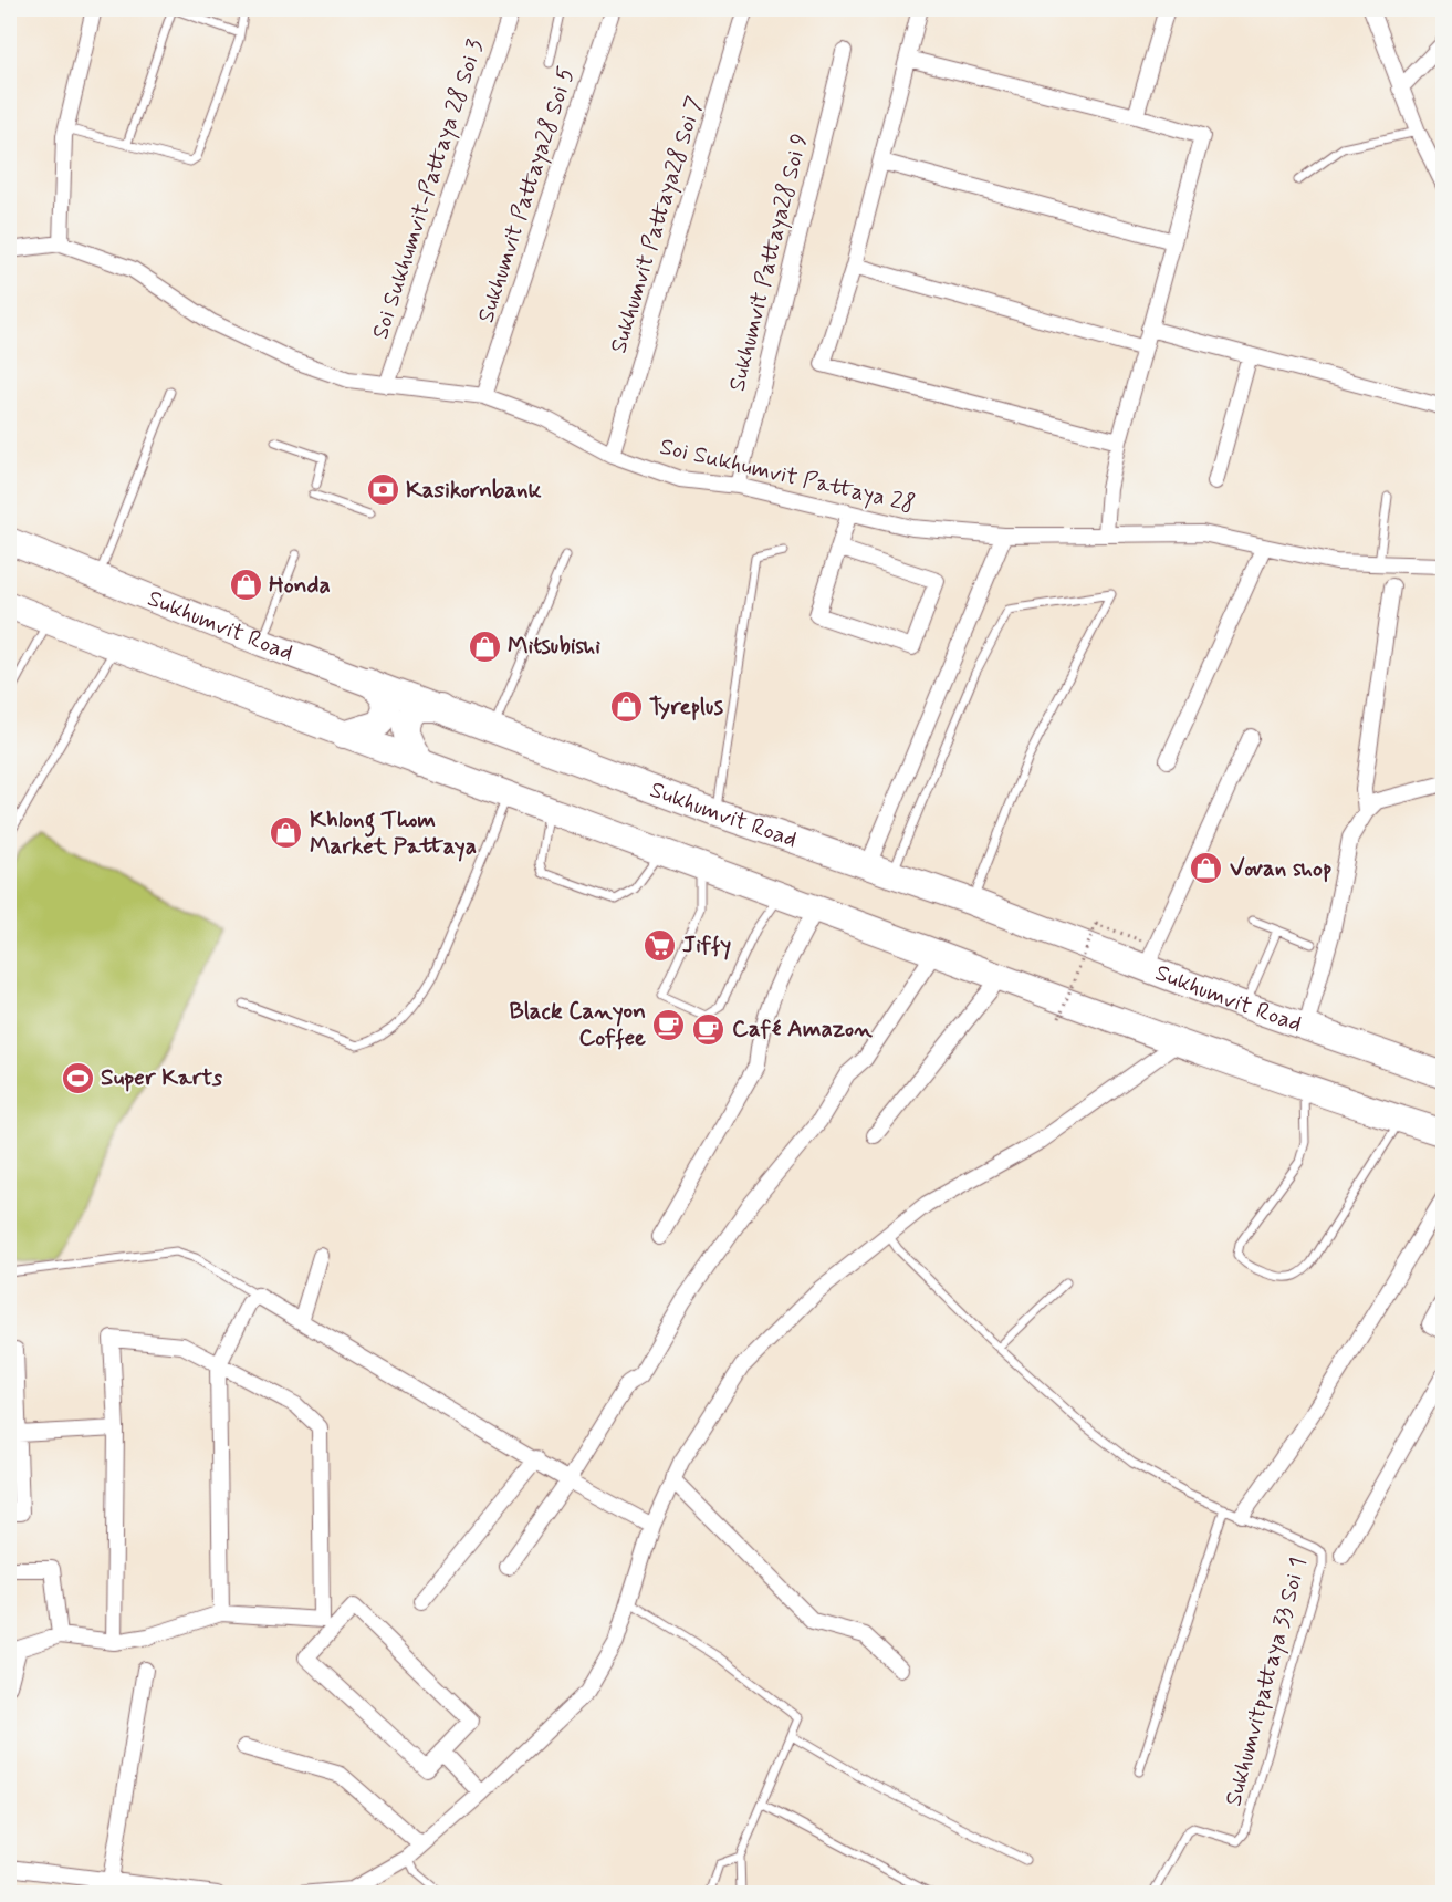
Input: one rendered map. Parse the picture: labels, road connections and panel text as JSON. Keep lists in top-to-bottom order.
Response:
{
  "streets": {
    "highway": ["Sukhumvit Road"],
    "street": [
      "Soi Sukhumvit-Pattaya 28 Soi 3",
      "Sukhumvit Pattaya28 Soi 5",
      "Sukhumvit Pattaya28 Soi 7",
      "Sukhumvit Pattaya28 Soi 9",
      "Soi Sukhumvit Pattaya 28"
    ],
    "lane": ["Sukhumvitpattaya 33 Soi 1"]
  },
  "crossings": [
    ["Soi Sukhumvit-Pattaya 28 Soi 3", "Soi Sukhumvit Pattaya 28"],
    ["Sukhumvit Pattaya28 Soi 5", "Soi Sukhumvit Pattaya 28"],
    ["Sukhumvit Pattaya28 Soi 7", "Soi Sukhumvit Pattaya 28"],
    ["Sukhumvit Pattaya28 Soi 9", "Soi Sukhumvit Pattaya 28"]
  ],
  "places": {
    "bank": ["Kasikornbank"],
    "shop": [
      "Honda",
      "Mitsubishi",
      "Tyreplus",
      "Khlong Thom Market Pattaya",
      "Vovan shop"
    ],
    "supermarket": ["Jiffy"],
    "cafe": ["Black Canyon Coffee", "Café Amazon"],
    "sports": ["Super Karts"]
  }
}
